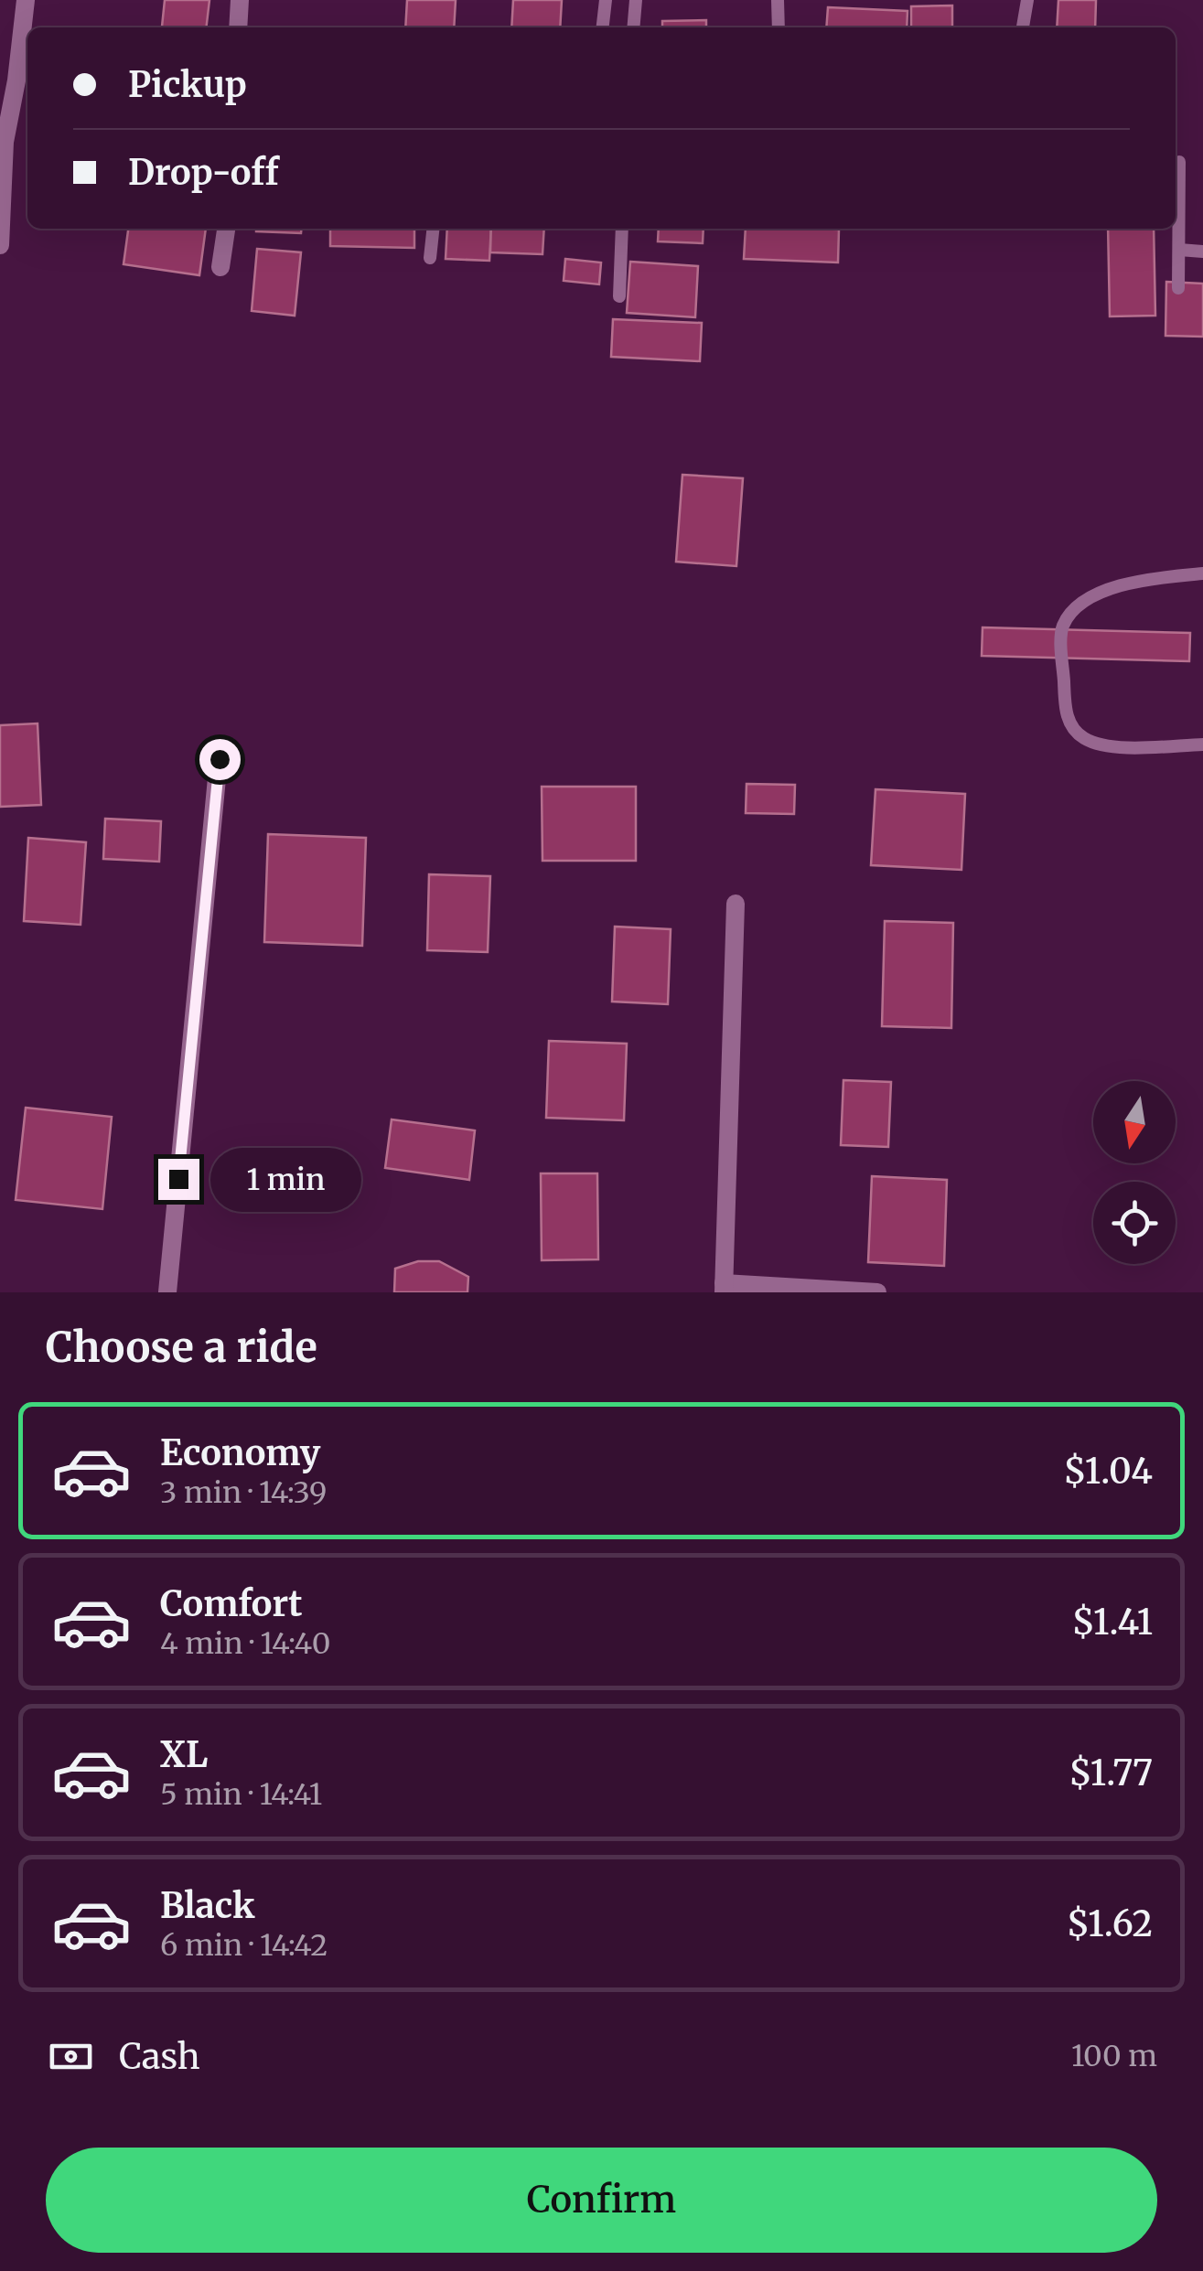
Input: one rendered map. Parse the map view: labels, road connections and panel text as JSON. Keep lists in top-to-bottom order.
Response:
{
  "north": "bottom",
  "page": {
    "banner": ["Pickup", "Drop-off"],
    "bubble": "1 min",
    "heading": "Choose a ride",
    "list": [
      {
        "name": "Economy",
        "note": "3 min · 14:39",
        "value": "$1.04"
      },
      {
        "name": "Comfort",
        "note": "4 min · 14:40",
        "value": "$1.41"
      },
      {
        "name": "XL",
        "note": "5 min · 14:41",
        "value": "$1.77"
      },
      {
        "name": "Black",
        "note": "6 min · 14:42",
        "value": "$1.62"
      }
    ],
    "pay": ["Cash", "100 m"],
    "buttons": "Confirm"
  }
}
